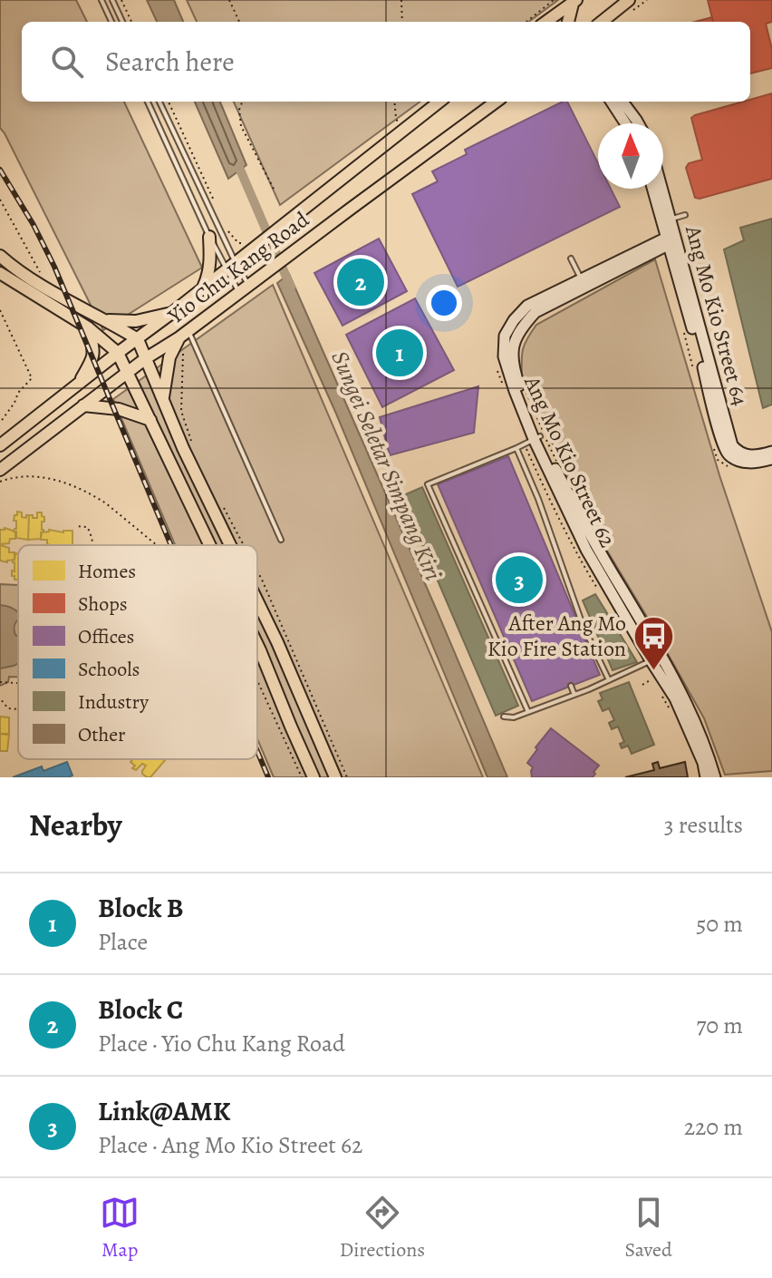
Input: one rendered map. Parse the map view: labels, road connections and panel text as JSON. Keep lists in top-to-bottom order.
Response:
{
  "streets": {
    "main road": ["Yio Chu Kang Road"],
    "street": ["Ang Mo Kio Street 64", "Ang Mo Kio Street 62"]
  },
  "crossings": [
    ["Ang Mo Kio Street 64", "Ang Mo Kio Street 62"]
  ],
  "water": ["Sungei Seletar Simpang Kiri"],
  "places": {
    "bus stop": ["After Ang Mo Kio Fire Station"]
  },
  "legend": [
    "Homes",
    "Shops",
    "Offices",
    "Schools",
    "Industry",
    "Other"
  ],
  "north": "top",
  "page": {
    "search": "Search here",
    "pins": ["2", "1", "3"],
    "heading": ["Nearby", "3 results"],
    "list": [
      {
        "mark": "1",
        "name": "Block B",
        "note": "Place",
        "value": "50 m"
      },
      {
        "mark": "2",
        "name": "Block C",
        "note": "Place · Yio Chu Kang Road",
        "value": "70 m"
      },
      {
        "mark": "3",
        "name": "Link@AMK",
        "note": "Place · Ang Mo Kio Street 62",
        "value": "220 m"
      }
    ],
    "nav": ["Map", "Directions", "Saved"]
  }
}
